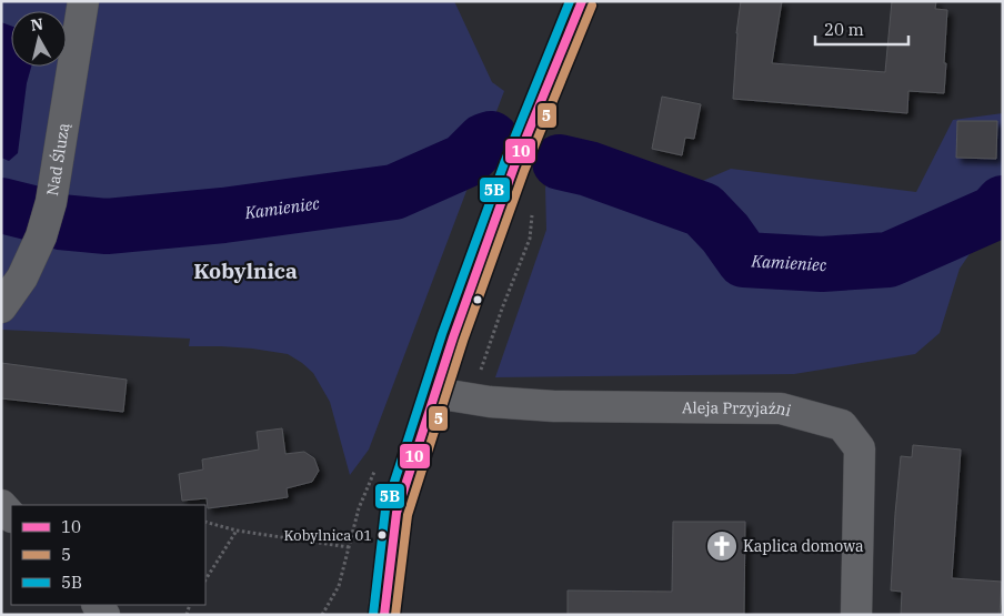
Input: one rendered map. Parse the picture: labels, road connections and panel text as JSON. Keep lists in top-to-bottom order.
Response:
{
  "streets": {
    "street": ["Nad Śluzą", "Aleja Przyjaźni"]
  },
  "districts": ["Kobylnica"],
  "water": ["Kamieniec"],
  "places": {
    "other": ["Kobylnica 01"],
    "church": ["Kaplica domowa"]
  },
  "lines": ["transit line 10", "transit line 5B", "transit line 5"],
  "legend": ["10", "5", "5B"],
  "scale_bar": "20 m",
  "north": "top"
}
